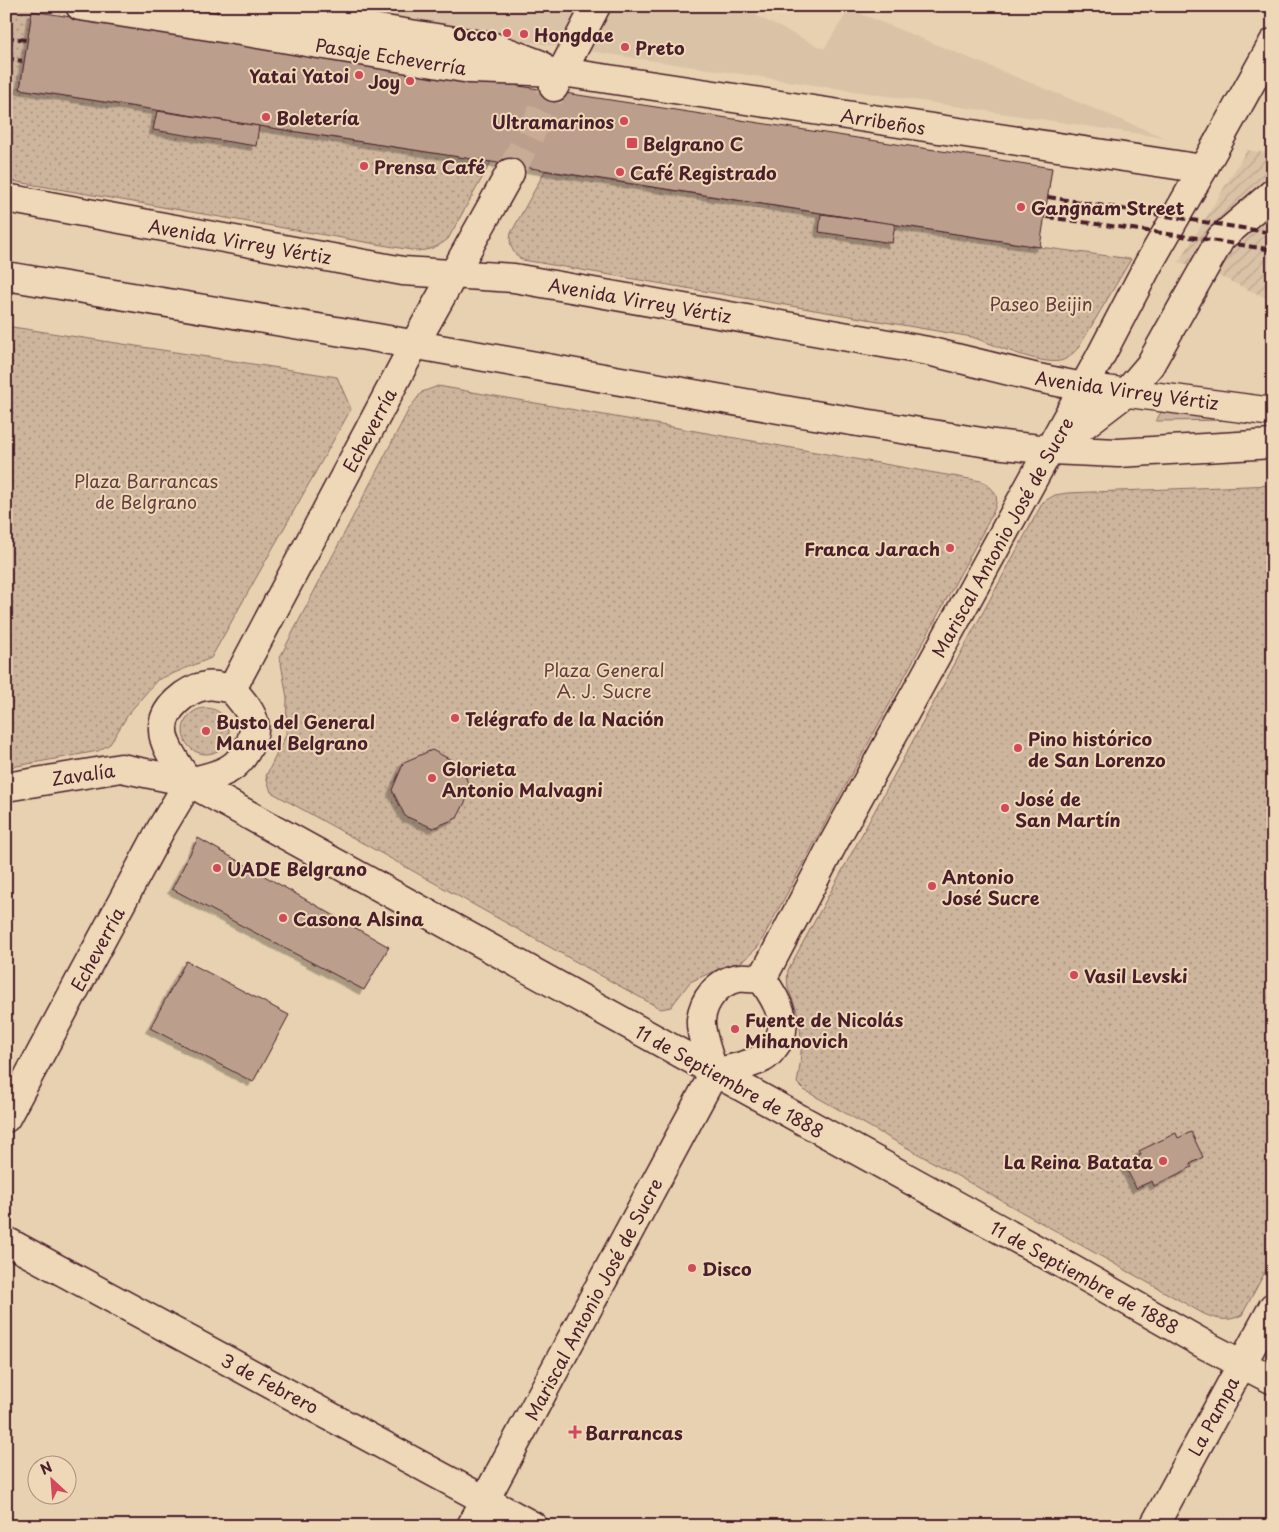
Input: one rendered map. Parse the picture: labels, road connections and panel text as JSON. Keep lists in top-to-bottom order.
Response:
{
  "streets": {
    "street": [
      "Arribeños",
      "Avenida Virrey Vértiz",
      "Echeverría",
      "Mariscal Antonio José de Sucre",
      "Zavalía",
      "11 de Septiembre de 1888",
      "3 de Febrero",
      "La Pampa"
    ]
  },
  "crossings": [
    ["Arribeños", "Mariscal Antonio José de Sucre"],
    ["Avenida Virrey Vértiz", "Echeverría"],
    ["Avenida Virrey Vértiz", "Mariscal Antonio José de Sucre"],
    ["Echeverría", "Zavalía"],
    ["Echeverría", "11 de Septiembre de 1888"],
    ["Mariscal Antonio José de Sucre", "11 de Septiembre de 1888"],
    ["Mariscal Antonio José de Sucre", "3 de Febrero"],
    ["Zavalía", "11 de Septiembre de 1888"],
    ["11 de Septiembre de 1888", "La Pampa"]
  ],
  "parks": ["Paseo Beijin", "Plaza Barrancas de Belgrano", "Plaza General A. J. Sucre"],
  "places": {
    "other": [
      "Occo",
      "Hongdae",
      "Preto",
      "Yatai Yatoi",
      "Joy",
      "Boletería",
      "Ultramarinos",
      "Prensa Café",
      "Café Registrado",
      "Gangnam Street",
      "Franca Jarach",
      "Telégrafo de la Nación",
      "Busto del General Manuel Belgrano",
      "Pino histórico de San Lorenzo",
      "Glorieta Antonio Malvagni",
      "José de San Martín",
      "UADE Belgrano",
      "Antonio José Sucre",
      "Casona Alsina",
      "Vasil Levski",
      "Fuente de Nicolás Mihanovich",
      "La Reina Batata",
      "Disco"
    ],
    "transit": ["Belgrano C"],
    "health": ["Barrancas"]
  },
  "north": "top left"
}
